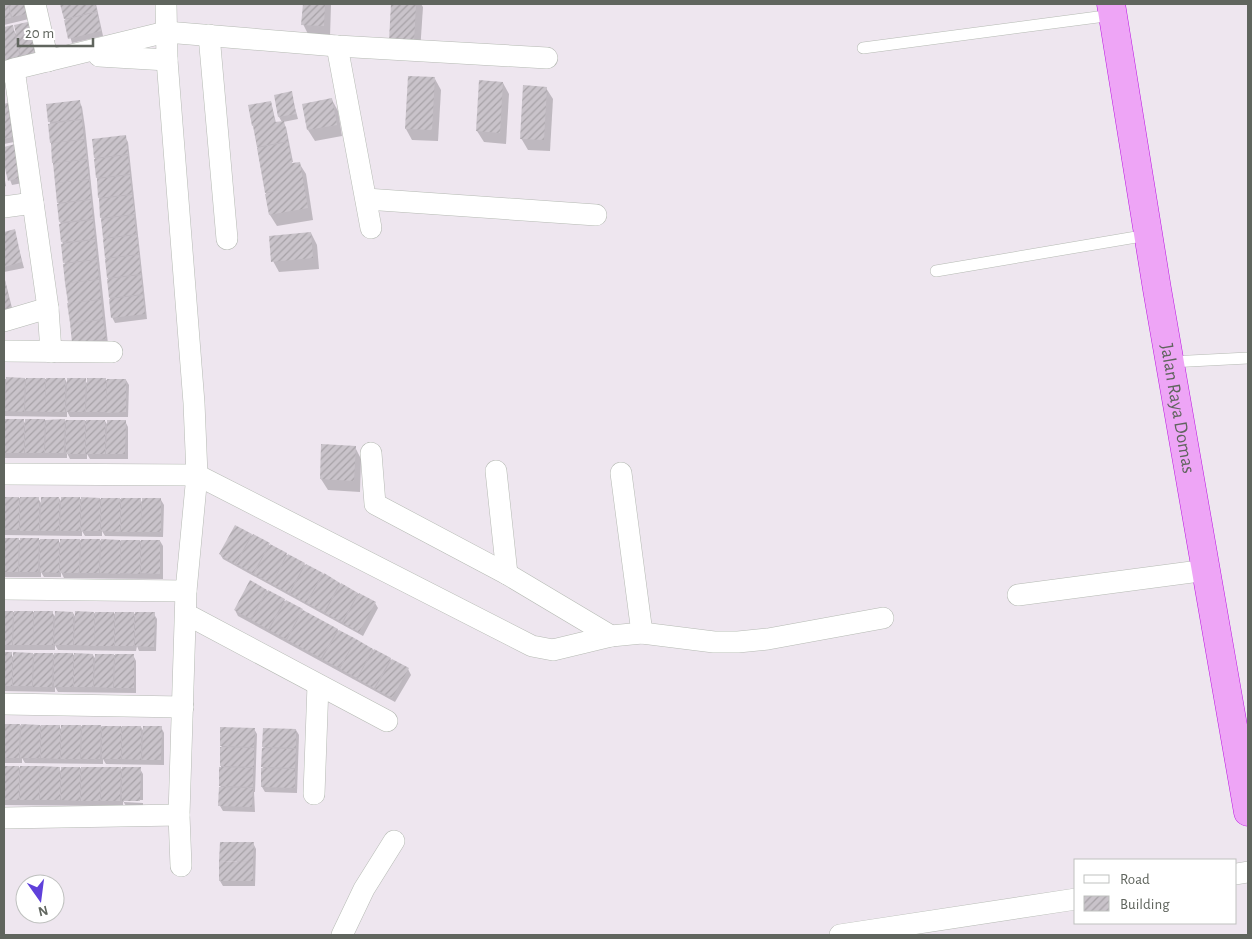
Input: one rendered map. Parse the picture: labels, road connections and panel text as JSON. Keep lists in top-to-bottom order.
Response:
{
  "streets": {
    "highway": ["Jalan Raya Domas"]
  },
  "legend": ["Road", "Building"],
  "scale_bar": "20 m",
  "north": "bottom"
}
